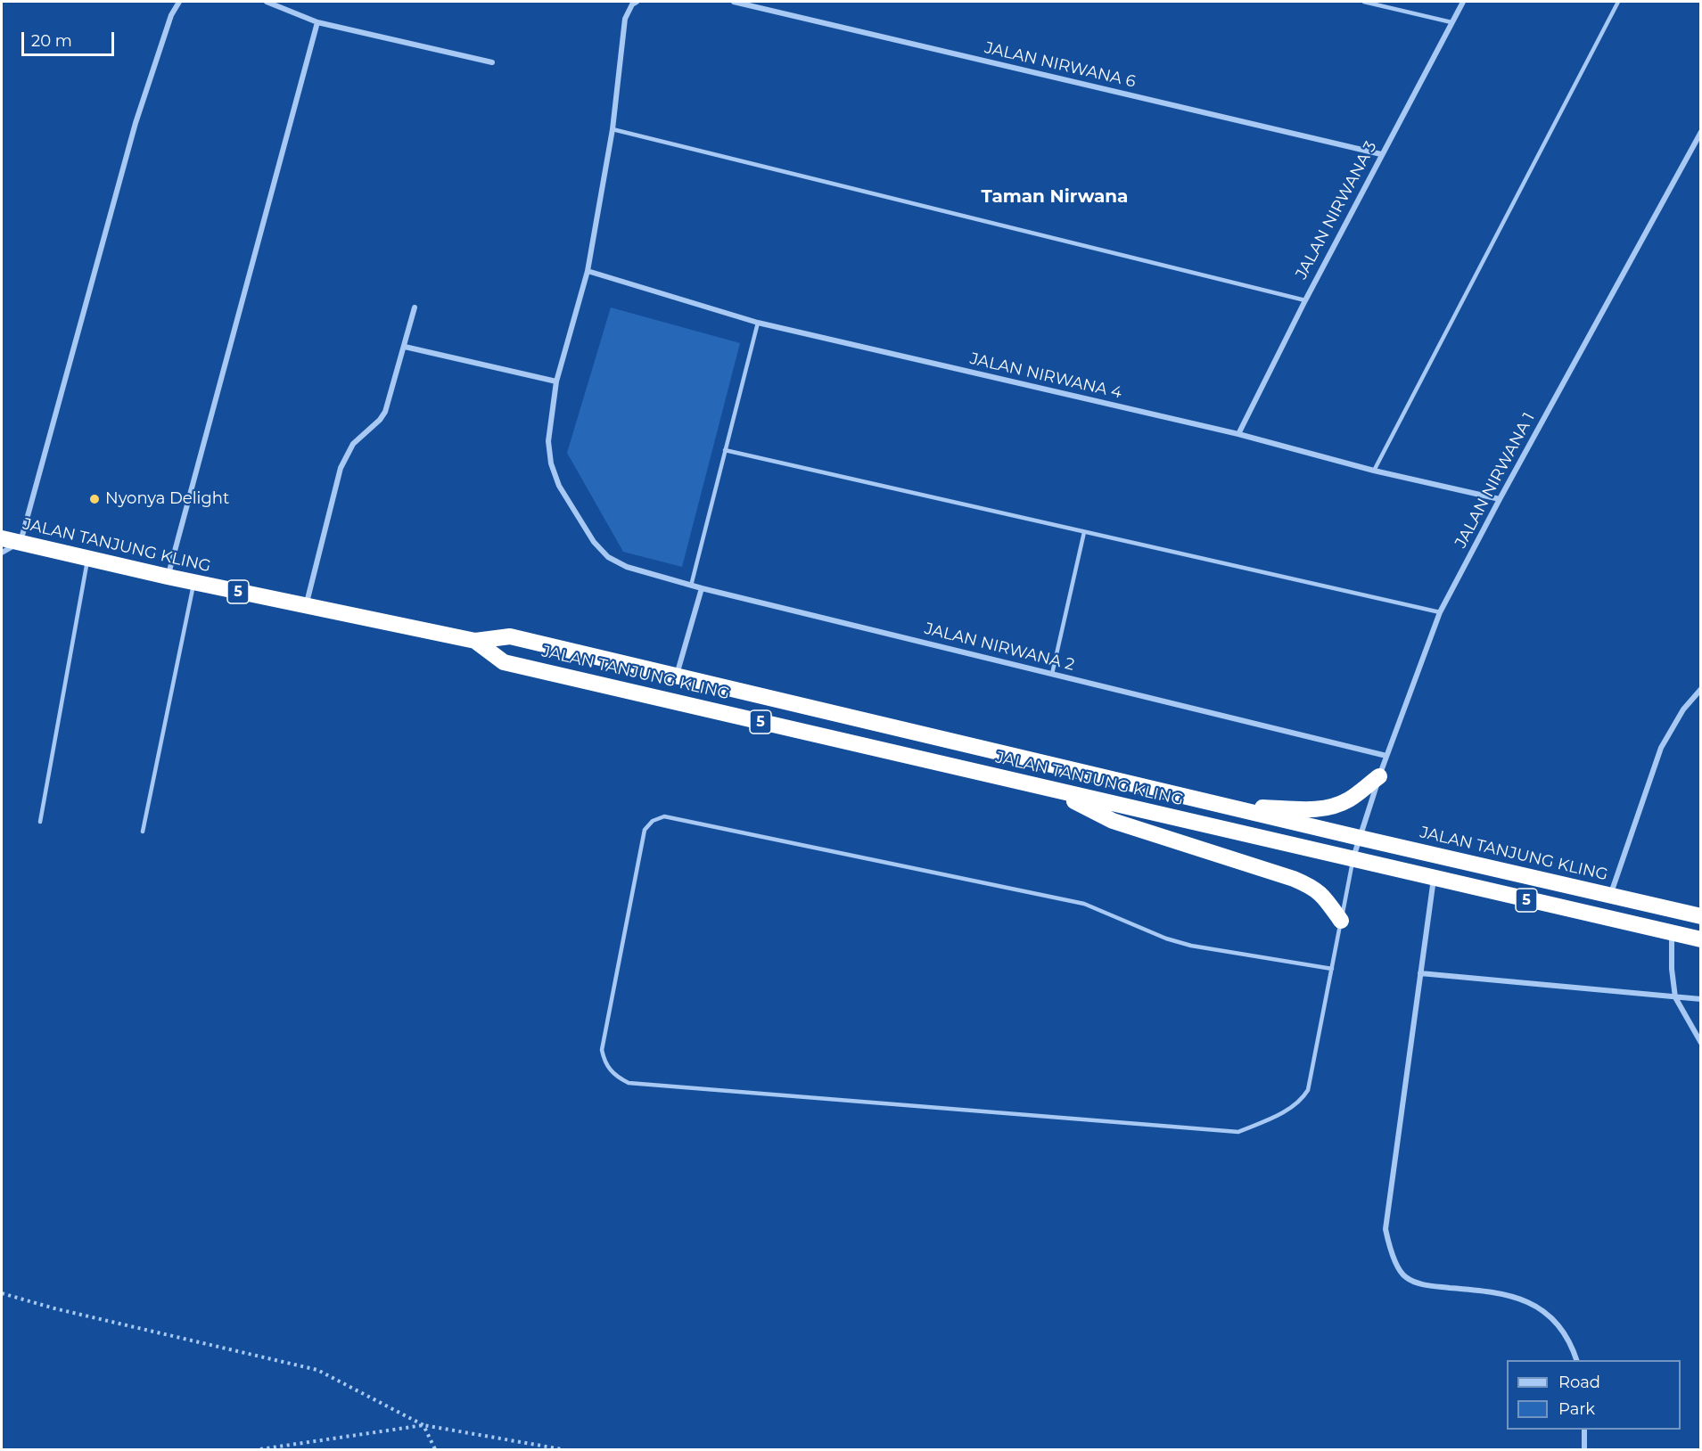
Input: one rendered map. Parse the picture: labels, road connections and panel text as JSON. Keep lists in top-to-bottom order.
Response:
{
  "streets": {
    "highway": ["JALAN TANJUNG KLING", "5"],
    "street": [
      "JALAN NIRWANA 6",
      "JALAN NIRWANA 3",
      "JALAN NIRWANA 4",
      "JALAN NIRWANA 1",
      "JALAN NIRWANA 2"
    ]
  },
  "crossings": [
    ["JALAN NIRWANA 6", "JALAN NIRWANA 3"],
    ["JALAN NIRWANA 3", "JALAN NIRWANA 4"],
    ["JALAN NIRWANA 4", "JALAN NIRWANA 1"],
    ["JALAN NIRWANA 1", "JALAN TANJUNG KLING"],
    ["JALAN NIRWANA 1", "JALAN NIRWANA 2"]
  ],
  "districts": ["Taman Nirwana"],
  "places": ["Nyonya Delight"],
  "legend": ["Road", "Park"],
  "scale_bar": "20 m"
}
